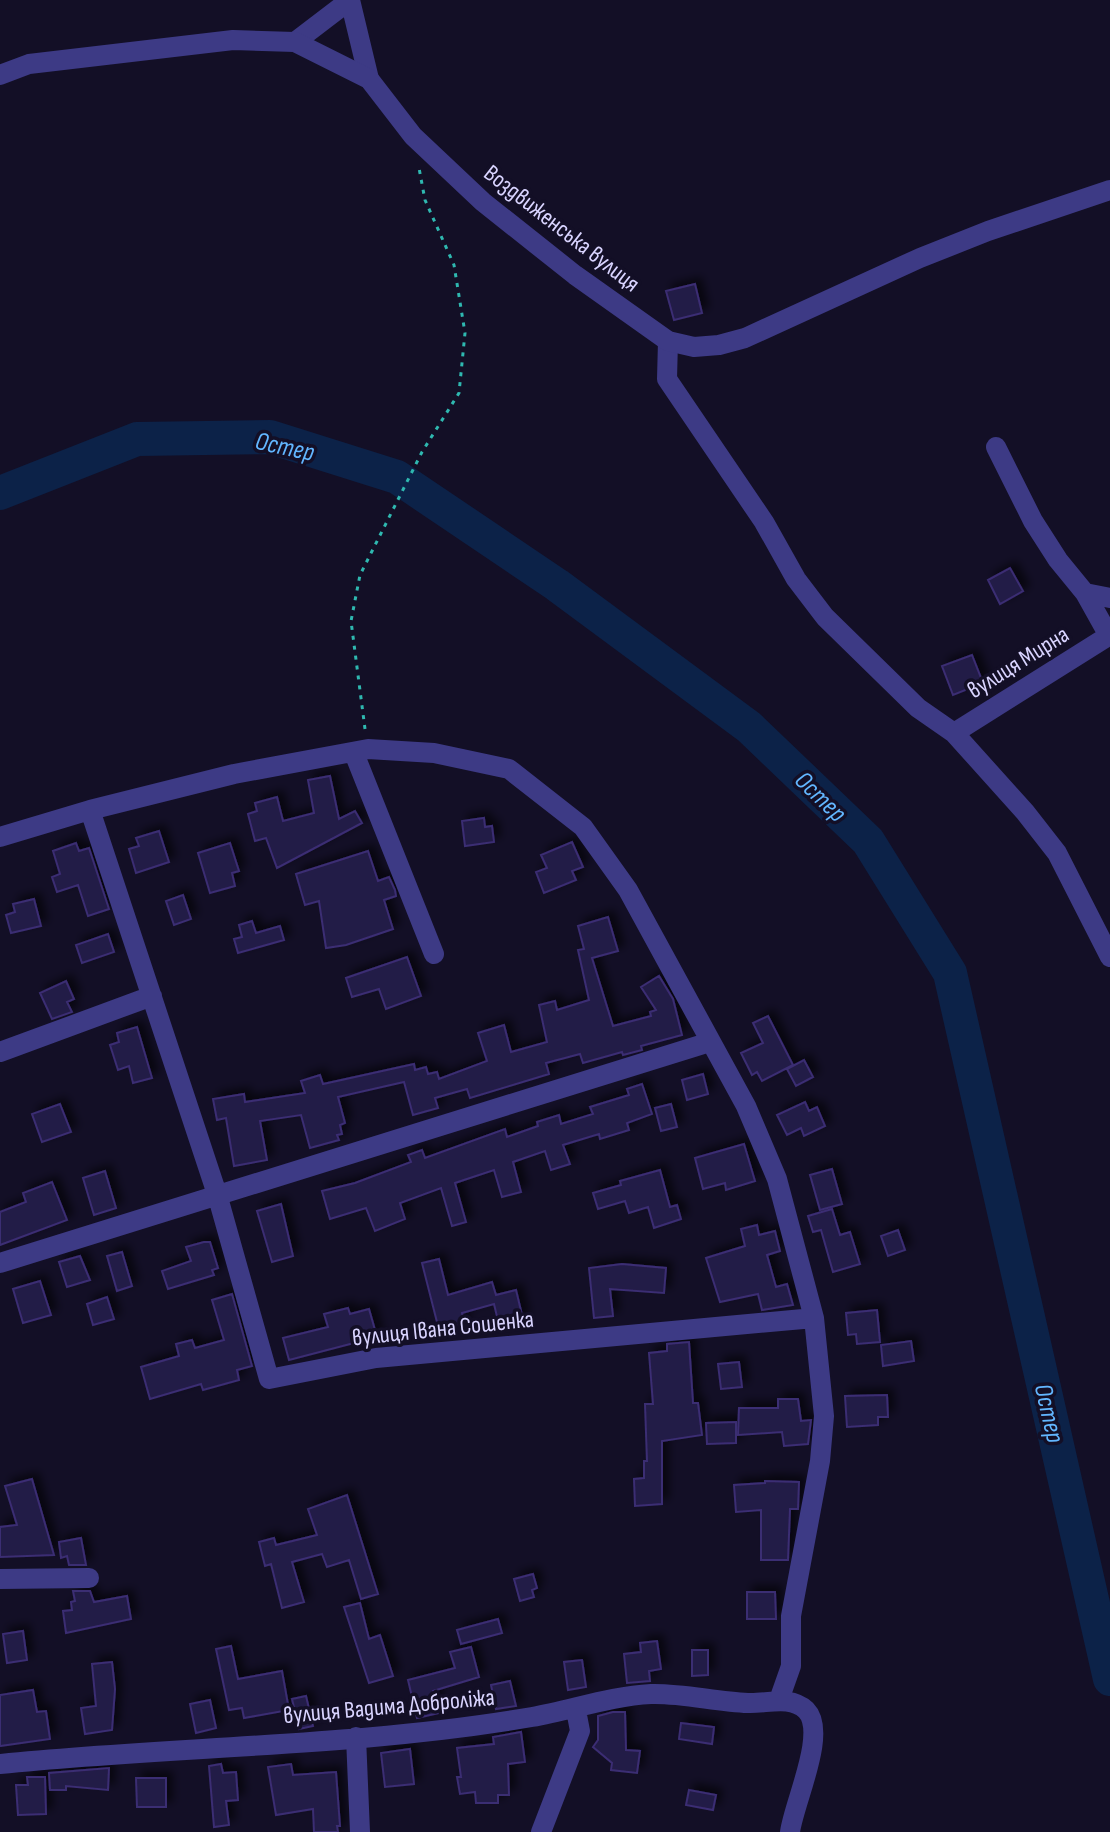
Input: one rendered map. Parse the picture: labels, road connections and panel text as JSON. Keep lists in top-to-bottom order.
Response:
{
  "streets": {
    "street": [
      "Воздвиженська вулиця",
      "вулиця Мирна",
      "вулиця Івана Сошенка",
      "вулиця Вадима Доброліжа"
    ]
  },
  "water": ["Остер"]
}
